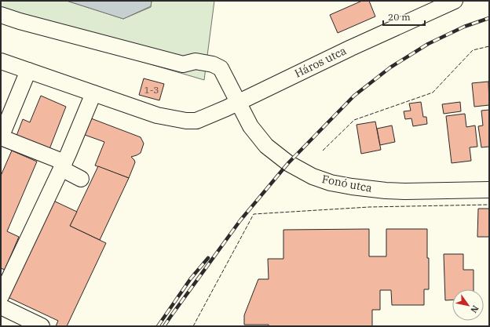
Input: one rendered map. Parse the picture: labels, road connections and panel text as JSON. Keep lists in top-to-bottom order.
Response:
{
  "streets": {
    "street": ["Háros utca", "Fonó utca"]
  },
  "crossings": [
    ["Háros utca", "Fonó utca"]
  ],
  "house_numbers": ["1-3"],
  "scale_bar": "20 m",
  "north": "bottom right"
}
